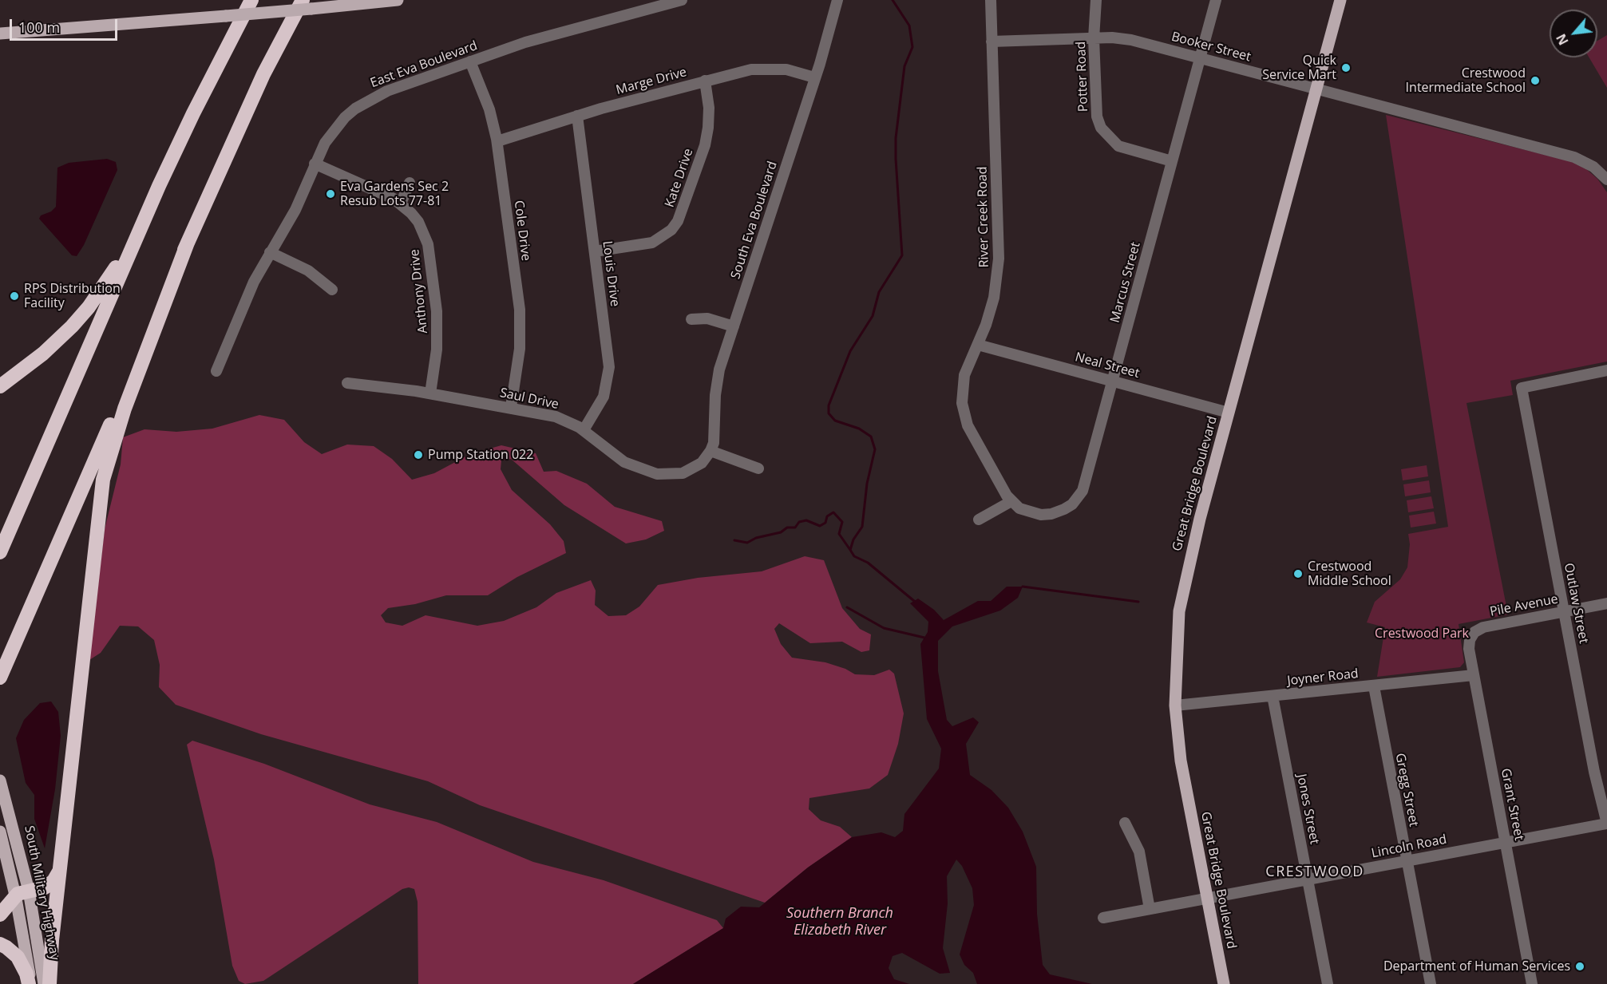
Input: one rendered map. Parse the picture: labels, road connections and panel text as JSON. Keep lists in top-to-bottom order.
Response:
{
  "streets": {
    "main road": ["Great Bridge Boulevard", "South Military Highway"],
    "street": [
      "Booker Street",
      "East Eva Boulevard",
      "Potter Road",
      "Marge Drive",
      "Kate Drive",
      "River Creek Road",
      "South Eva Boulevard",
      "Cole Drive",
      "Louis Drive",
      "Marcus Street",
      "Anthony Drive",
      "Neal Street",
      "Saul Drive",
      "Outlaw Street",
      "Pile Avenue",
      "Joyner Road",
      "Gregg Street",
      "Grant Street",
      "Jones Street",
      "Lincoln Road"
    ]
  },
  "crossings": [
    ["Booker Street", "Potter Road"],
    ["Booker Street", "River Creek Road"],
    ["Booker Street", "Marcus Street"],
    ["Booker Street", "Great Bridge Boulevard"],
    ["East Eva Boulevard", "Cole Drive"],
    ["East Eva Boulevard", "Anthony Drive"],
    ["Potter Road", "Marcus Street"],
    ["Marge Drive", "Kate Drive"],
    ["Marge Drive", "South Eva Boulevard"],
    ["Marge Drive", "Cole Drive"],
    ["Marge Drive", "Louis Drive"],
    ["Kate Drive", "Louis Drive"],
    ["River Creek Road", "Marcus Street"],
    ["River Creek Road", "Neal Street"],
    ["South Eva Boulevard", "Saul Drive"],
    ["Cole Drive", "Saul Drive"],
    ["Louis Drive", "Saul Drive"],
    ["Marcus Street", "Neal Street"],
    ["Anthony Drive", "Saul Drive"],
    ["Neal Street", "Great Bridge Boulevard"],
    ["Great Bridge Boulevard", "Joyner Road"],
    ["Great Bridge Boulevard", "Lincoln Road"],
    ["Outlaw Street", "Pile Avenue"],
    ["Outlaw Street", "Lincoln Road"],
    ["Pile Avenue", "Grant Street"],
    ["Joyner Road", "Gregg Street"],
    ["Joyner Road", "Grant Street"],
    ["Joyner Road", "Jones Street"],
    ["Gregg Street", "Lincoln Road"],
    ["Grant Street", "Lincoln Road"],
    ["Jones Street", "Lincoln Road"]
  ],
  "districts": ["CRESTWOOD"],
  "water": ["Southern Branch Elizabeth River"],
  "parks": ["Crestwood Park"],
  "places": [
    "Quick Service Mart",
    "Crestwood Intermediate School",
    "Eva Gardens Sec 2 Resub Lots 77-81",
    "RPS Distribution Facility",
    "Pump Station 022",
    "Crestwood Middle School",
    "Department of Human Services"
  ],
  "scale_bar": "100 m",
  "north": "bottom left"
}
